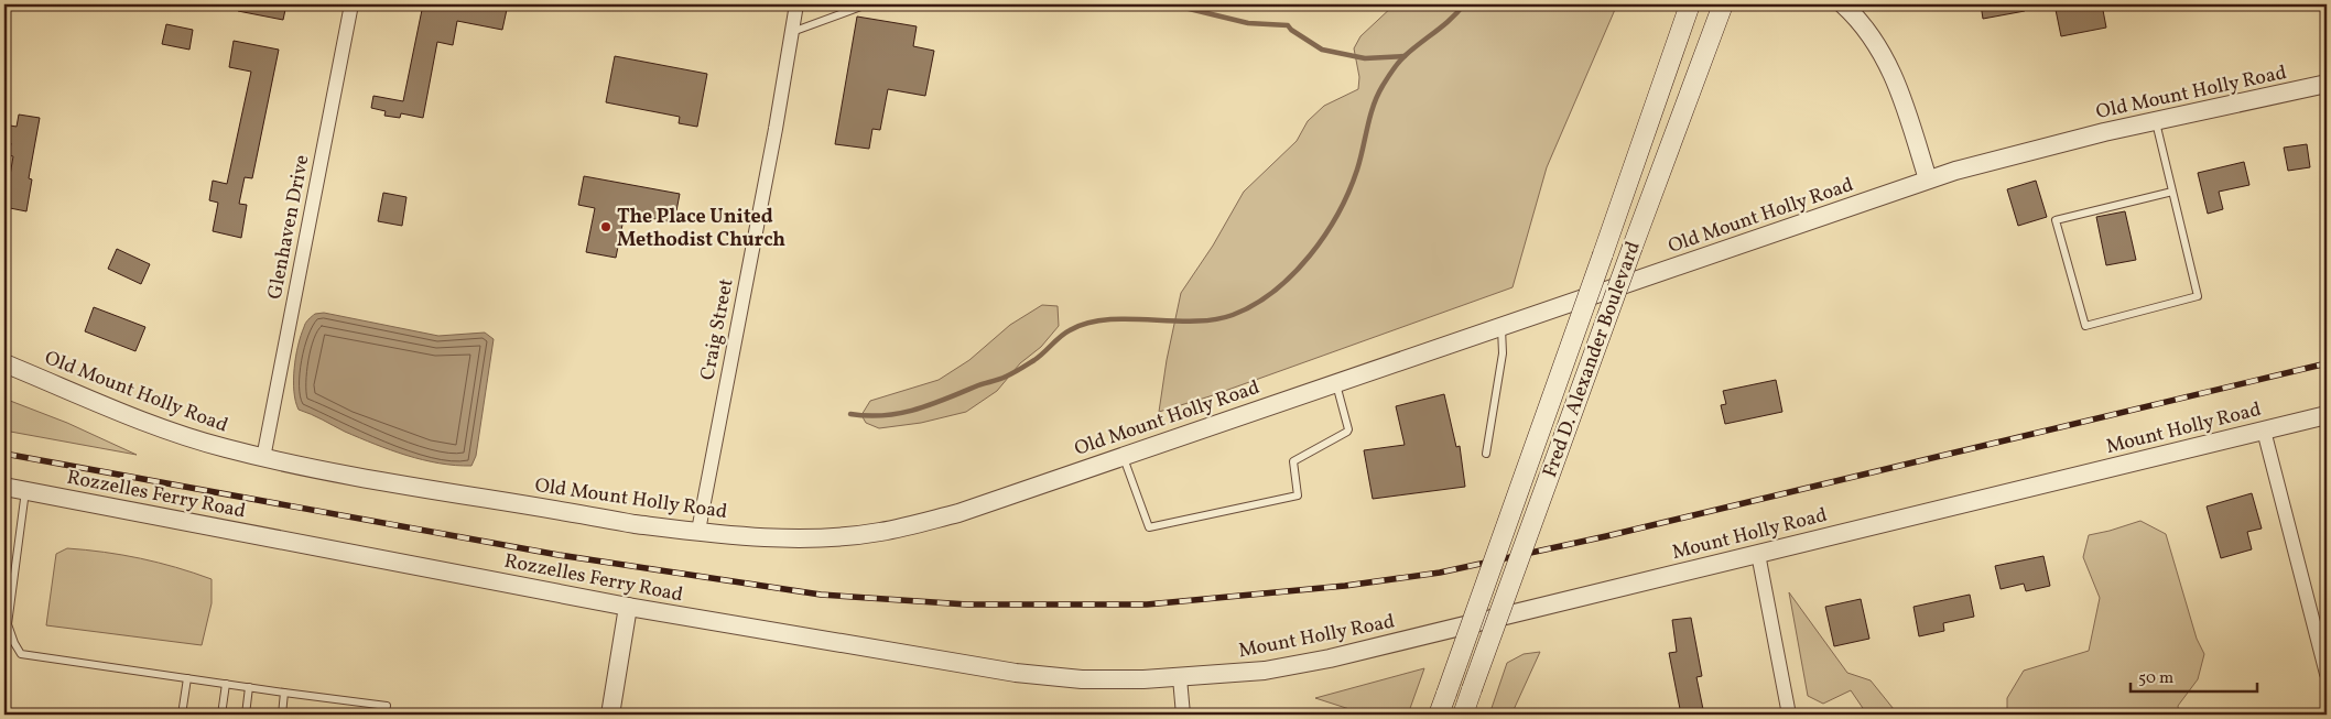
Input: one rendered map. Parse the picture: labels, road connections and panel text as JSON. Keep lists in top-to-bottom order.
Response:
{
  "streets": {
    "main road": ["Fred D. Alexander Boulevard"],
    "street": [
      "Old Mount Holly Road",
      "Glenhaven Drive",
      "Craig Street",
      "Mount Holly Road",
      "Rozzelles Ferry Road"
    ]
  },
  "crossings": [
    ["Old Mount Holly Road", "Glenhaven Drive"],
    ["Old Mount Holly Road", "Craig Street"],
    ["Mount Holly Road", "Rozzelles Ferry Road"]
  ],
  "places": ["The Place United Methodist Church"],
  "scale_bar": "50 m"
}
